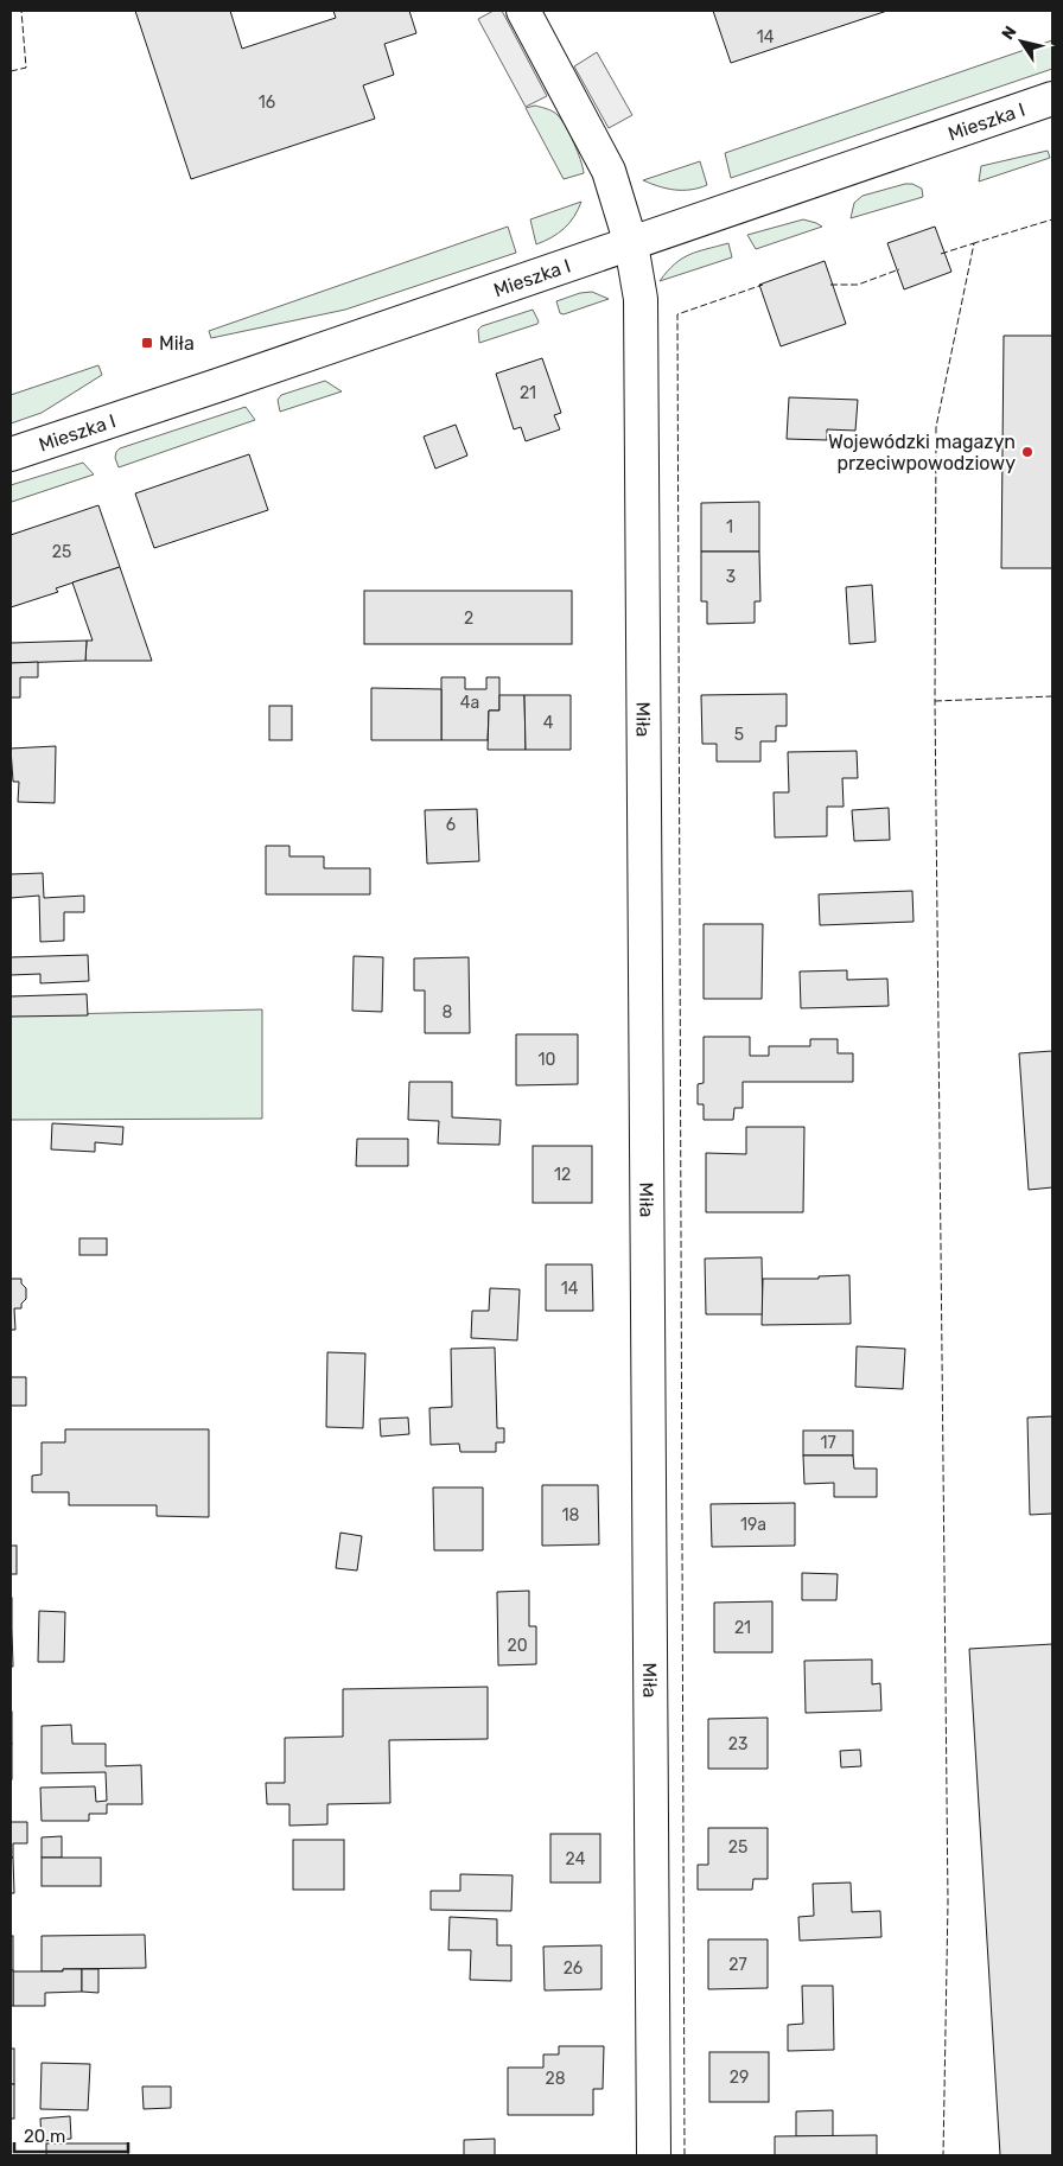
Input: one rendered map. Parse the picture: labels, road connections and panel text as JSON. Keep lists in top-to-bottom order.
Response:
{
  "streets": {
    "street": ["Mieszka I", "Miła"]
  },
  "crossings": [
    ["Mieszka I", "Miła"]
  ],
  "places": {
    "transit": ["Miła"],
    "other": ["Wojewódzki magazyn przeciwpowodziowy"]
  },
  "house_numbers": [
    "14",
    "16",
    "21",
    "1",
    "25",
    "3",
    "2",
    "4a",
    "4",
    "5",
    "6",
    "8",
    "10",
    "12",
    "14",
    "17",
    "18",
    "19a",
    "21",
    "20",
    "23",
    "25",
    "24",
    "27",
    "26",
    "29",
    "28"
  ],
  "scale_bar": "20 m",
  "north": "top left"
}
